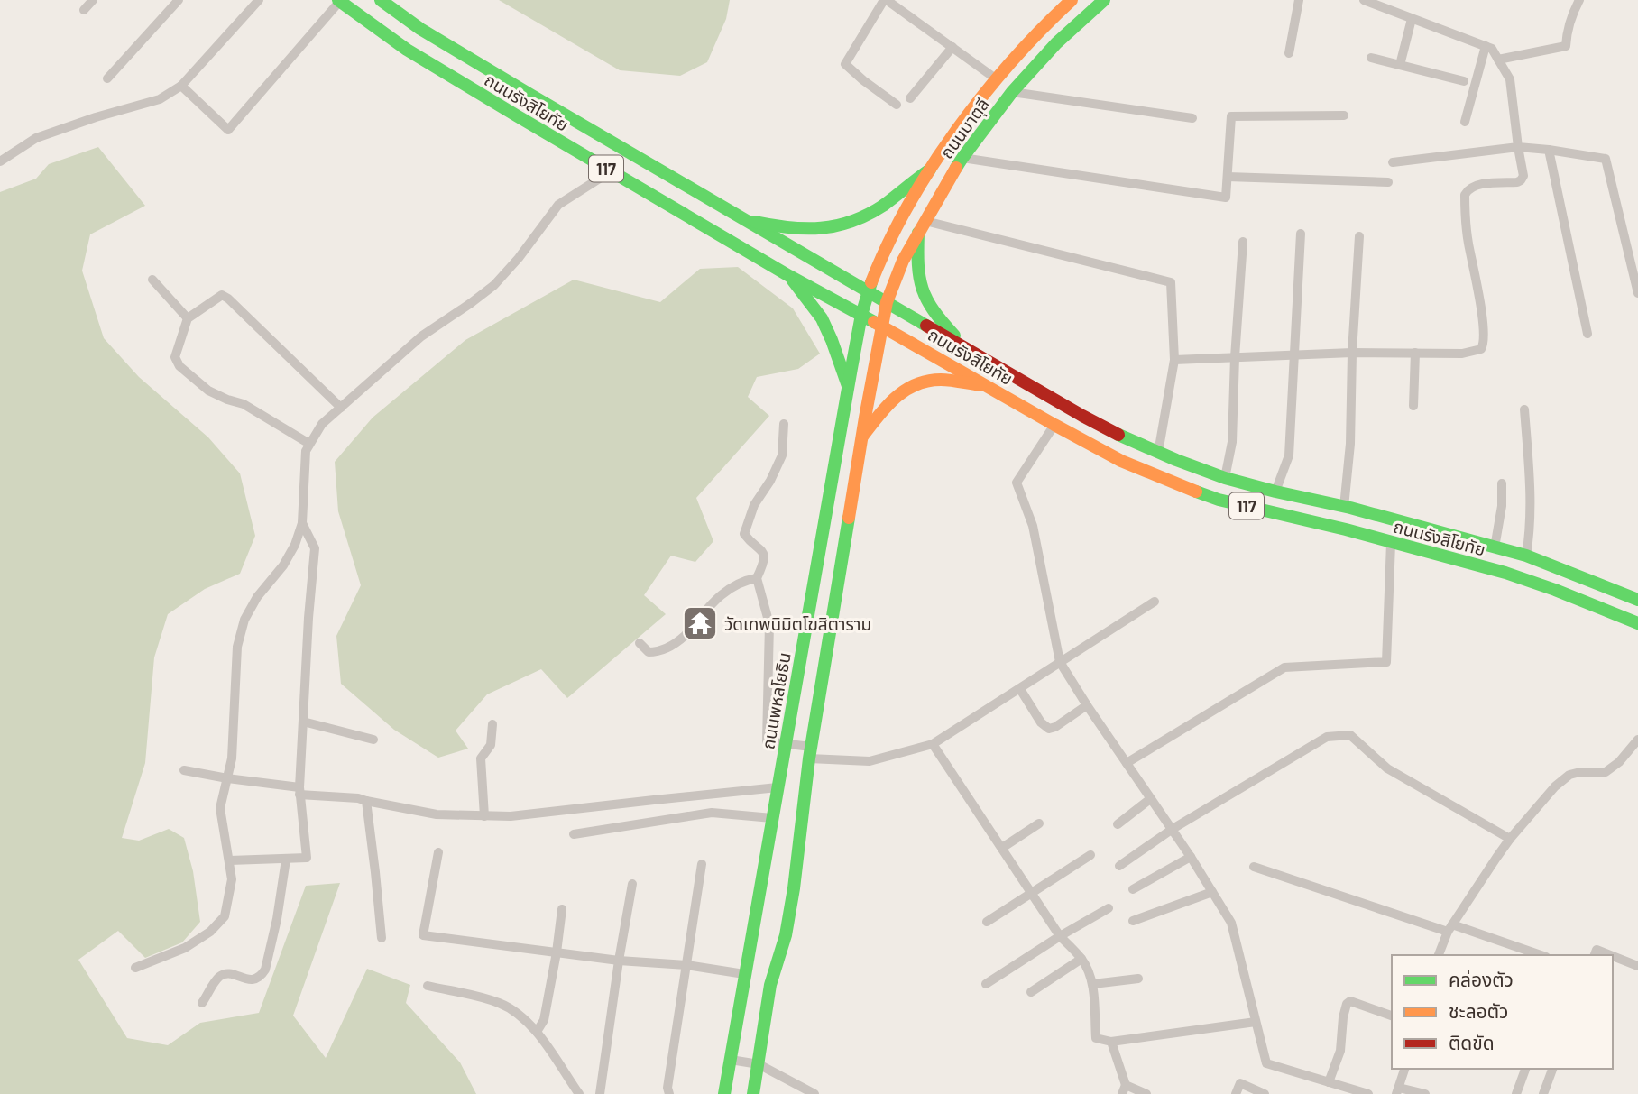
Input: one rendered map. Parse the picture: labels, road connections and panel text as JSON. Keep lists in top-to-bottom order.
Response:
{
  "streets": {
    "main road": [
      "ถนนรังสิโยทัย",
      "ถนนมาตุลี",
      "117",
      "ถนนพหลโยธิน"
    ]
  },
  "crossings": [
    ["ถนนรังสิโยทัย", "ถนนมาตุลี"],
    ["ถนนรังสิโยทัย", "ถนนพหลโยธิน"],
    ["ถนนมาตุลี", "ถนนพหลโยธิน"]
  ],
  "places": {
    "temple": ["วัดเทพนิมิตโฆสิตาราม"]
  },
  "legend": ["คล่องตัว", "ชะลอตัว", "ติดขัด"]
}
